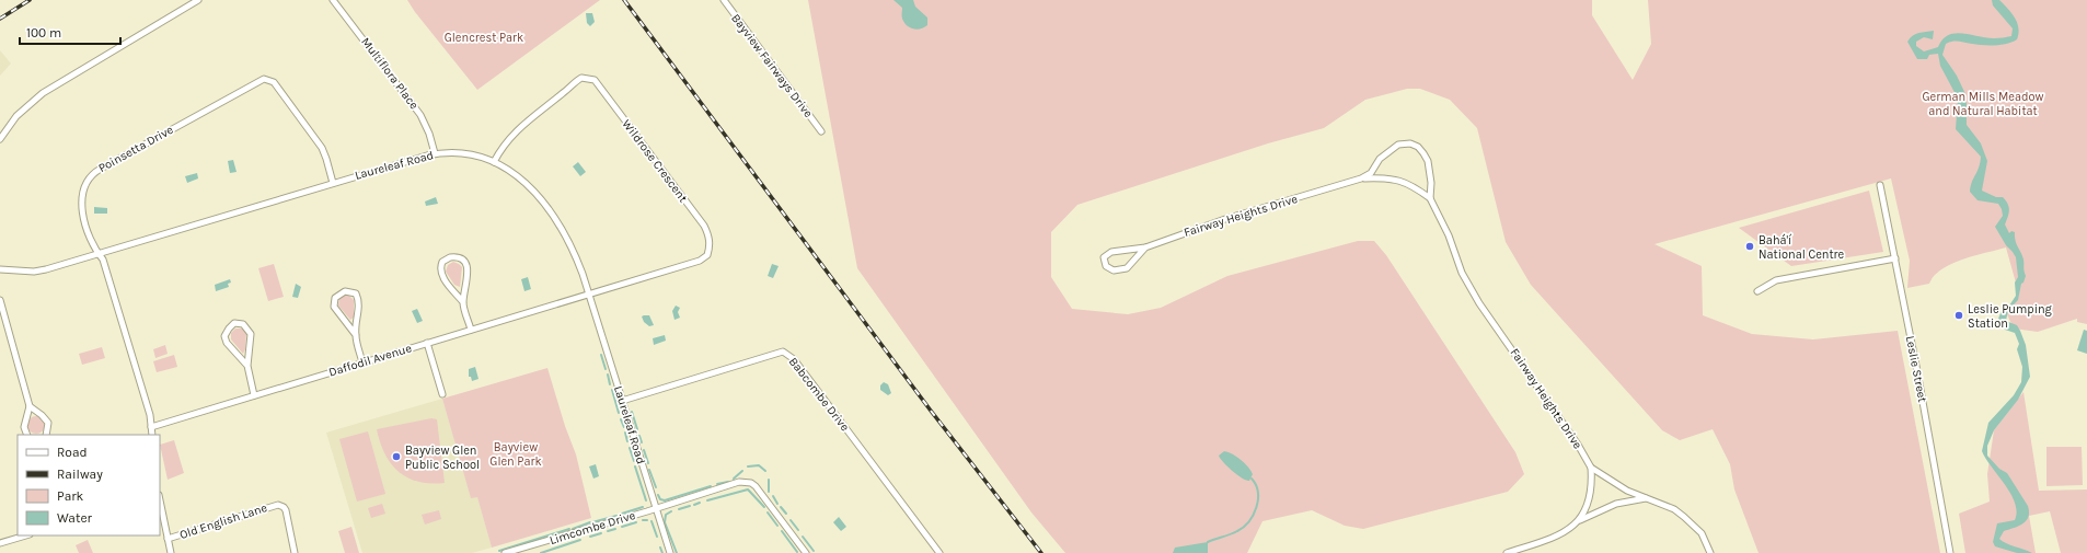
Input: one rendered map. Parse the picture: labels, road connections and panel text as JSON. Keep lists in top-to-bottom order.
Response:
{
  "streets": {
    "street": [
      "Bayview Fairways Drive",
      "Multiflora Place",
      "Poinsetta Drive",
      "Wildrose Crescent",
      "Laureleaf Road",
      "Fairway Heights Drive",
      "Daffodil Avenue",
      "Leslie Street",
      "Babcombe Drive",
      "Old English Lane",
      "Limcombe Drive"
    ]
  },
  "crossings": [
    ["Multiflora Place", "Laureleaf Road"],
    ["Poinsetta Drive", "Laureleaf Road"],
    ["Poinsetta Drive", "Daffodil Avenue"],
    ["Wildrose Crescent", "Laureleaf Road"],
    ["Wildrose Crescent", "Daffodil Avenue"],
    ["Laureleaf Road", "Daffodil Avenue"],
    ["Laureleaf Road", "Babcombe Drive"],
    ["Laureleaf Road", "Limcombe Drive"]
  ],
  "parks": ["Glencrest Park", "German Mills Meadow and Natural Habitat", "Bayview Glen Park"],
  "places": ["Bahá'í National Centre", "Leslie Pumping Station", "Bayview Glen Public School"],
  "legend": [
    "Road",
    "Railway",
    "Park",
    "Water"
  ],
  "scale_bar": "100 m"
}
